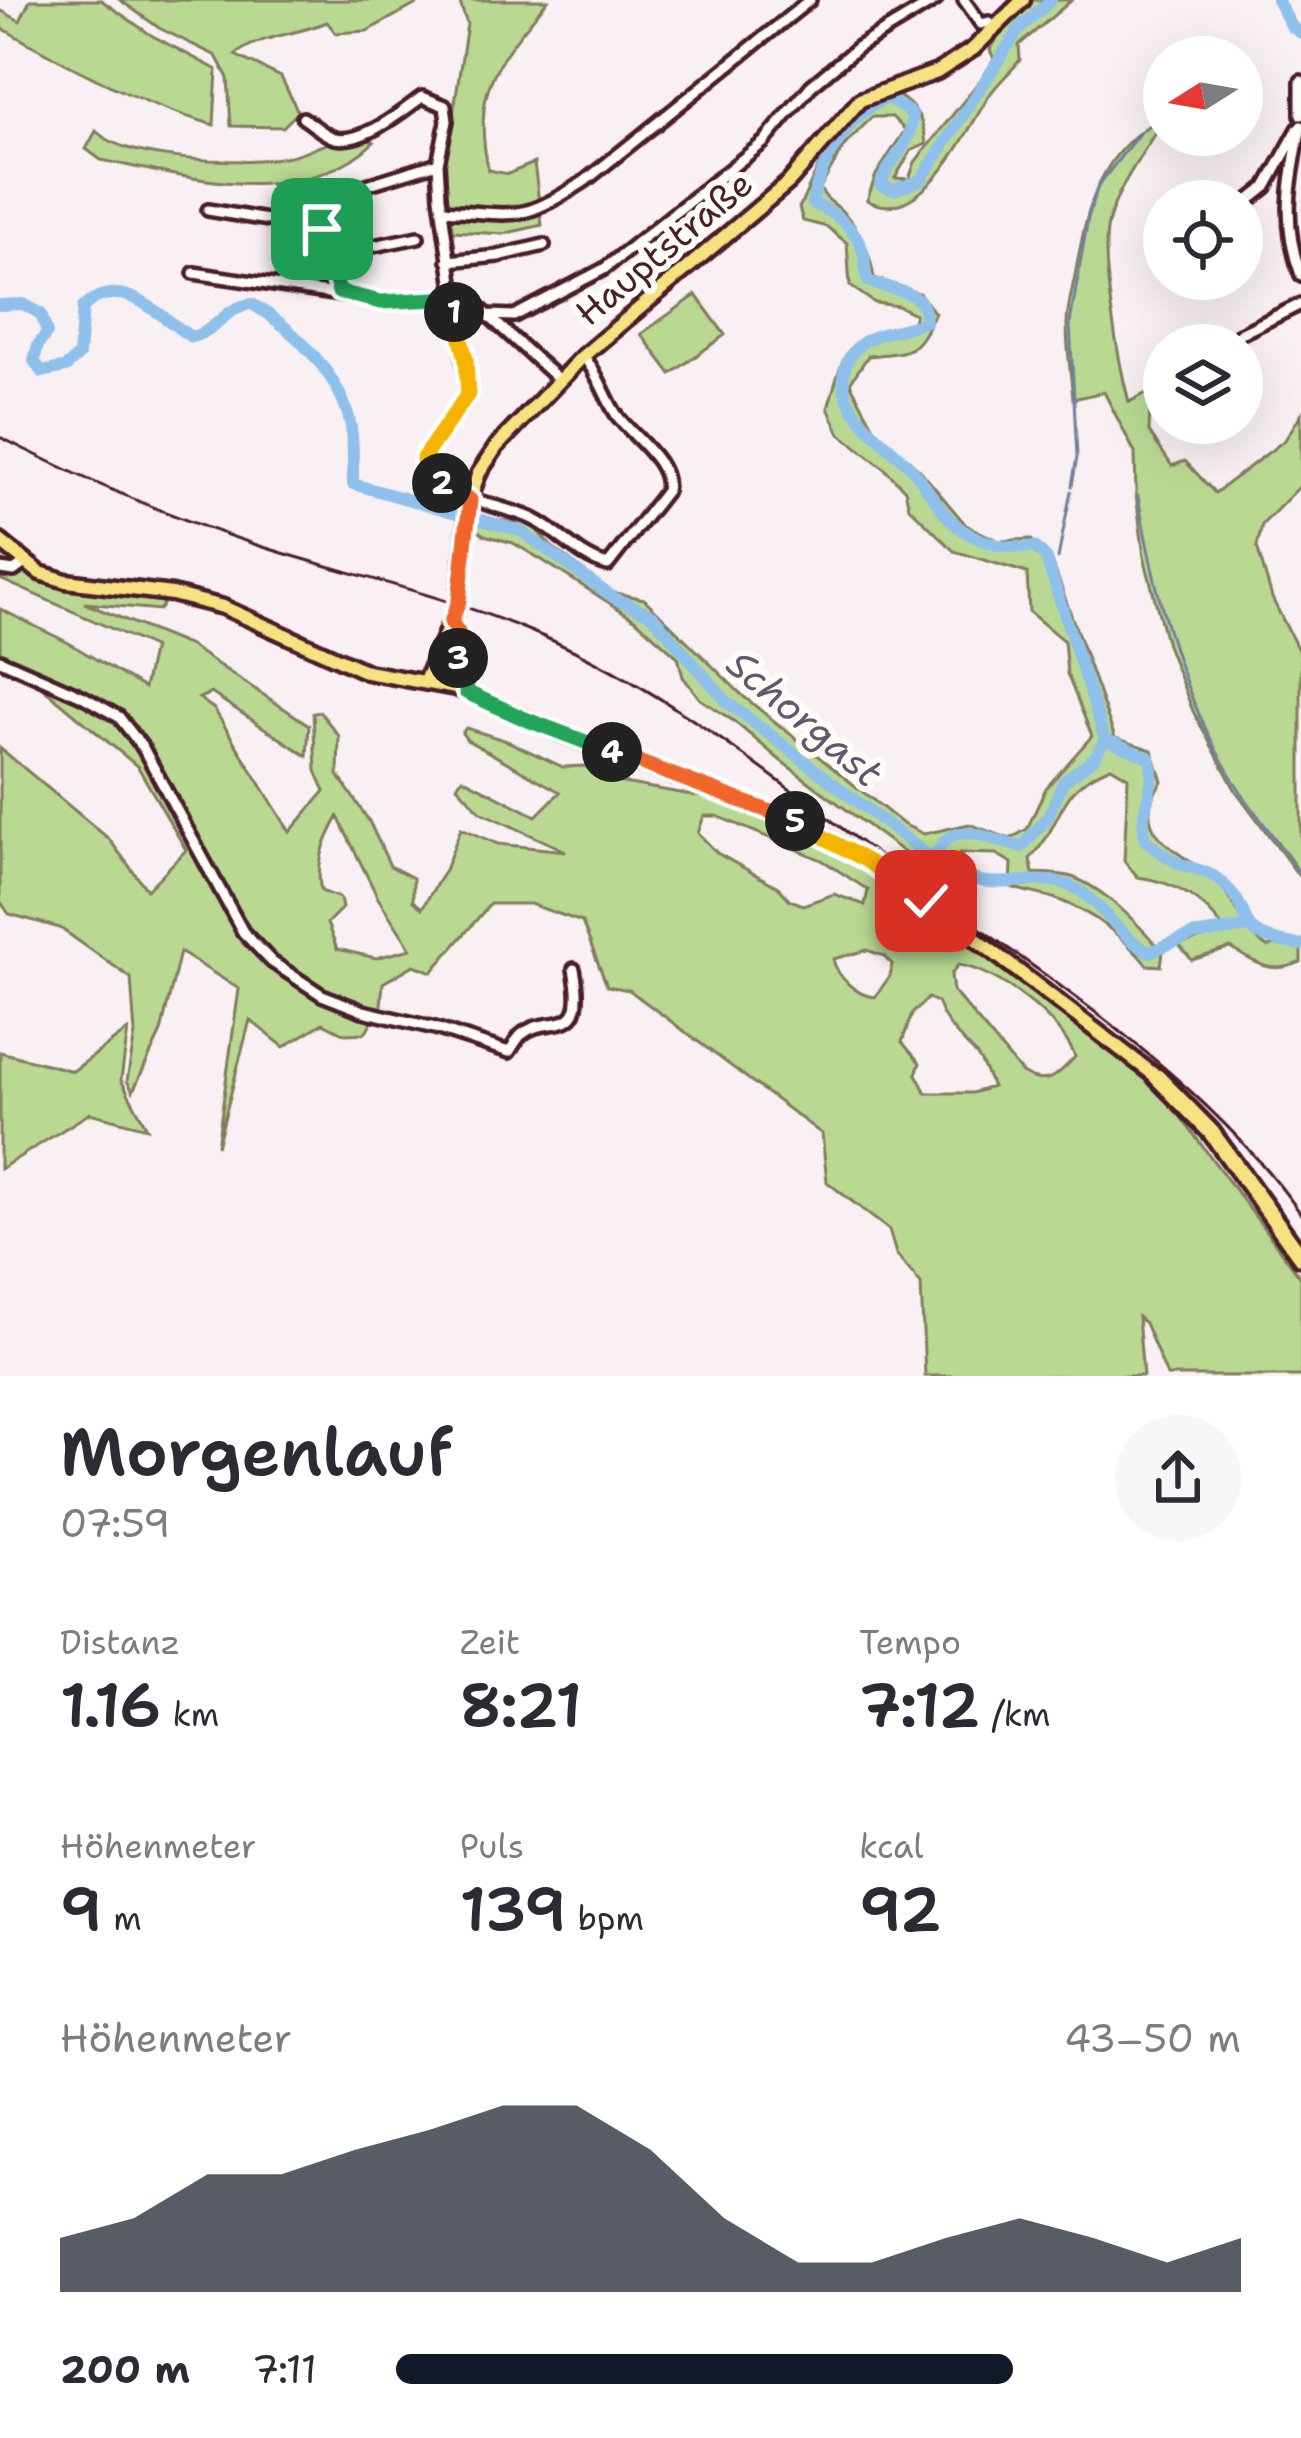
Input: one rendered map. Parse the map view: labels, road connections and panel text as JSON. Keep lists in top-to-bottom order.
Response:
{
  "streets": {
    "main road": ["Hauptstraße"]
  },
  "water": ["Schorgast"],
  "north": "left",
  "page": {
    "pins": [
      "1",
      "2",
      "3",
      "4",
      "5"
    ],
    "heading": ["Morgenlauf", "07:59"],
    "stats": [
      ["Distanz", "1.16 km"],
      ["Zeit", "8:21"],
      ["Tempo", "7:12 /km"],
      ["Höhenmeter", "9 m"],
      ["Puls", "139 bpm"],
      ["kcal", "92"]
    ],
    "chart": ["Höhenmeter", "43–50 m"],
    "list": [
      {
        "name": "200 m",
        "note": "7:11"
      }
    ]
  }
}
